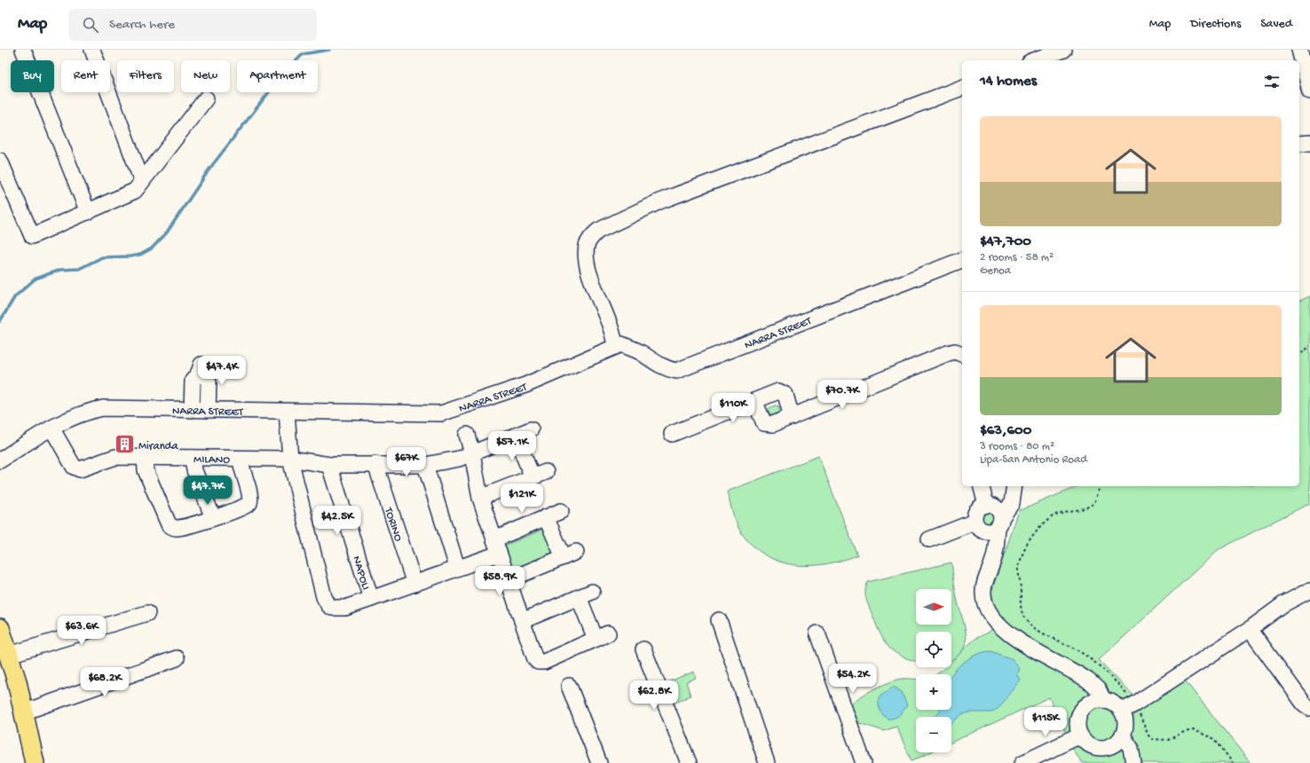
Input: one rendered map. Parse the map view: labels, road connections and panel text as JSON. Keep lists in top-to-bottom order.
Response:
{
  "streets": {
    "street": [
      "NARRA STREET",
      "MILANO",
      "TORINO",
      "NAPOLI"
    ]
  },
  "crossings": [
    ["NARRA STREET", "MILANO"],
    ["MILANO", "TORINO"],
    ["MILANO", "NAPOLI"]
  ],
  "places": {
    "building": ["Miranda"]
  },
  "north": "right",
  "page": {
    "header": "Map",
    "search": "Search here",
    "nav": ["Map", "Directions", "Saved"],
    "chip": [
      "Buy",
      "Rent",
      "Filters",
      "New",
      "Apartment"
    ],
    "heading": "14 homes",
    "list": [
      {
        "name": "$47,700",
        "note": "2 rooms · 58 m² · Genoa"
      },
      {
        "name": "$63,600",
        "note": "3 rooms · 80 m² · Lipa-San Antonio Road"
      }
    ],
    "price": [
      "$47.4K",
      "$70.7K",
      "$110K",
      "$57.1K",
      "$67K",
      "$47.7K",
      "$121K",
      "$42.5K",
      "$58.9K",
      "$63.6K",
      "$54.2K",
      "$68.2K",
      "$62.8K",
      "$115K"
    ],
    "map_buttons": ["+", "−"]
  }
}
